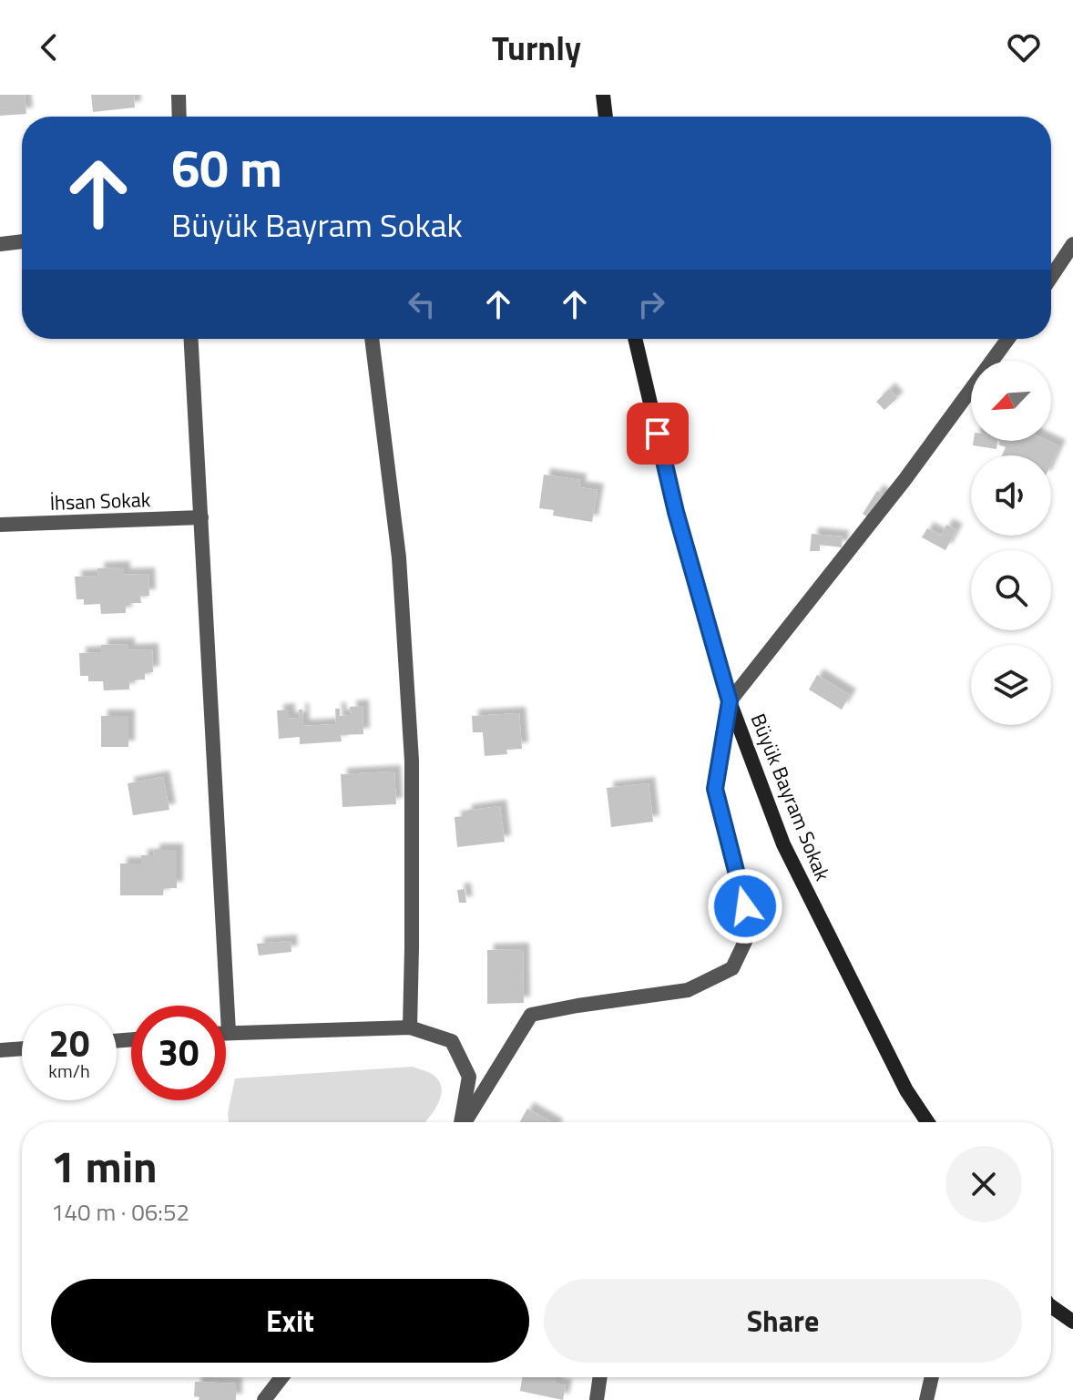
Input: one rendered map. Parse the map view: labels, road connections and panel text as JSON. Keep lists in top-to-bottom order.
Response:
{
  "streets": {
    "street": ["İhsan Sokak", "Büyük Bayram Sokak"]
  },
  "north": "bottom left",
  "page": {
    "header": "Turnly",
    "turn": ["60 m", "Büyük Bayram Sokak"],
    "speed": "20 km/h",
    "limit": "30",
    "heading": ["1 min", "140 m · 06:52"],
    "buttons": ["Exit", "Share"]
  }
}
